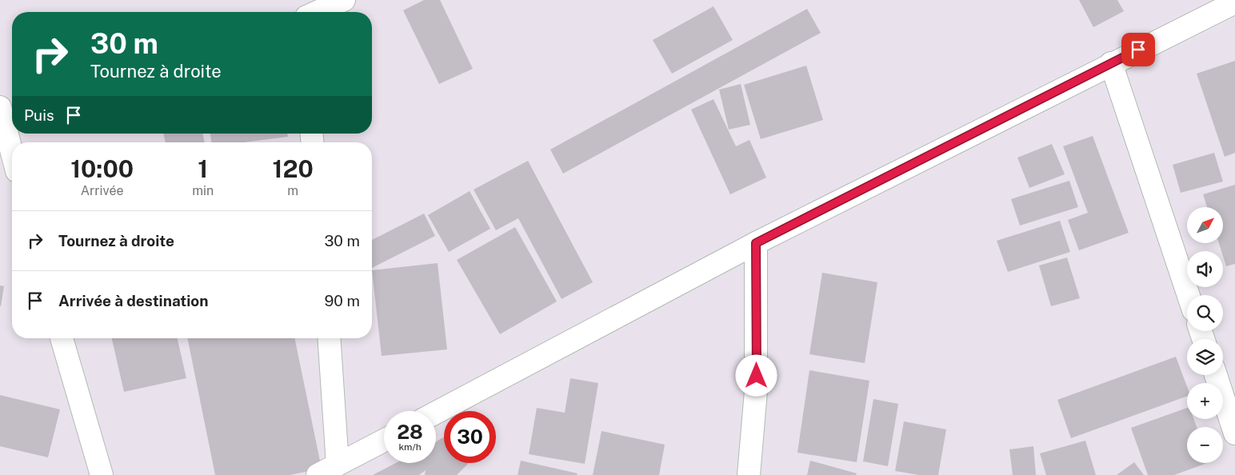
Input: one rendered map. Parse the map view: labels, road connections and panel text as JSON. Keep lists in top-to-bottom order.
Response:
{
  "north": "top right",
  "page": {
    "turn": ["30 m", "Tournez à droite"],
    "then": "Puis",
    "eta": [
      "10:00",
      "Arrivée",
      "1",
      "min",
      "120",
      "m"
    ],
    "map_buttons": ["+", "−"],
    "list": [
      {
        "name": "Tournez à droite",
        "value": "30 m"
      },
      {
        "name": "Arrivée à destination",
        "value": "90 m"
      }
    ],
    "speed": "28 km/h",
    "limit": "30"
  }
}
